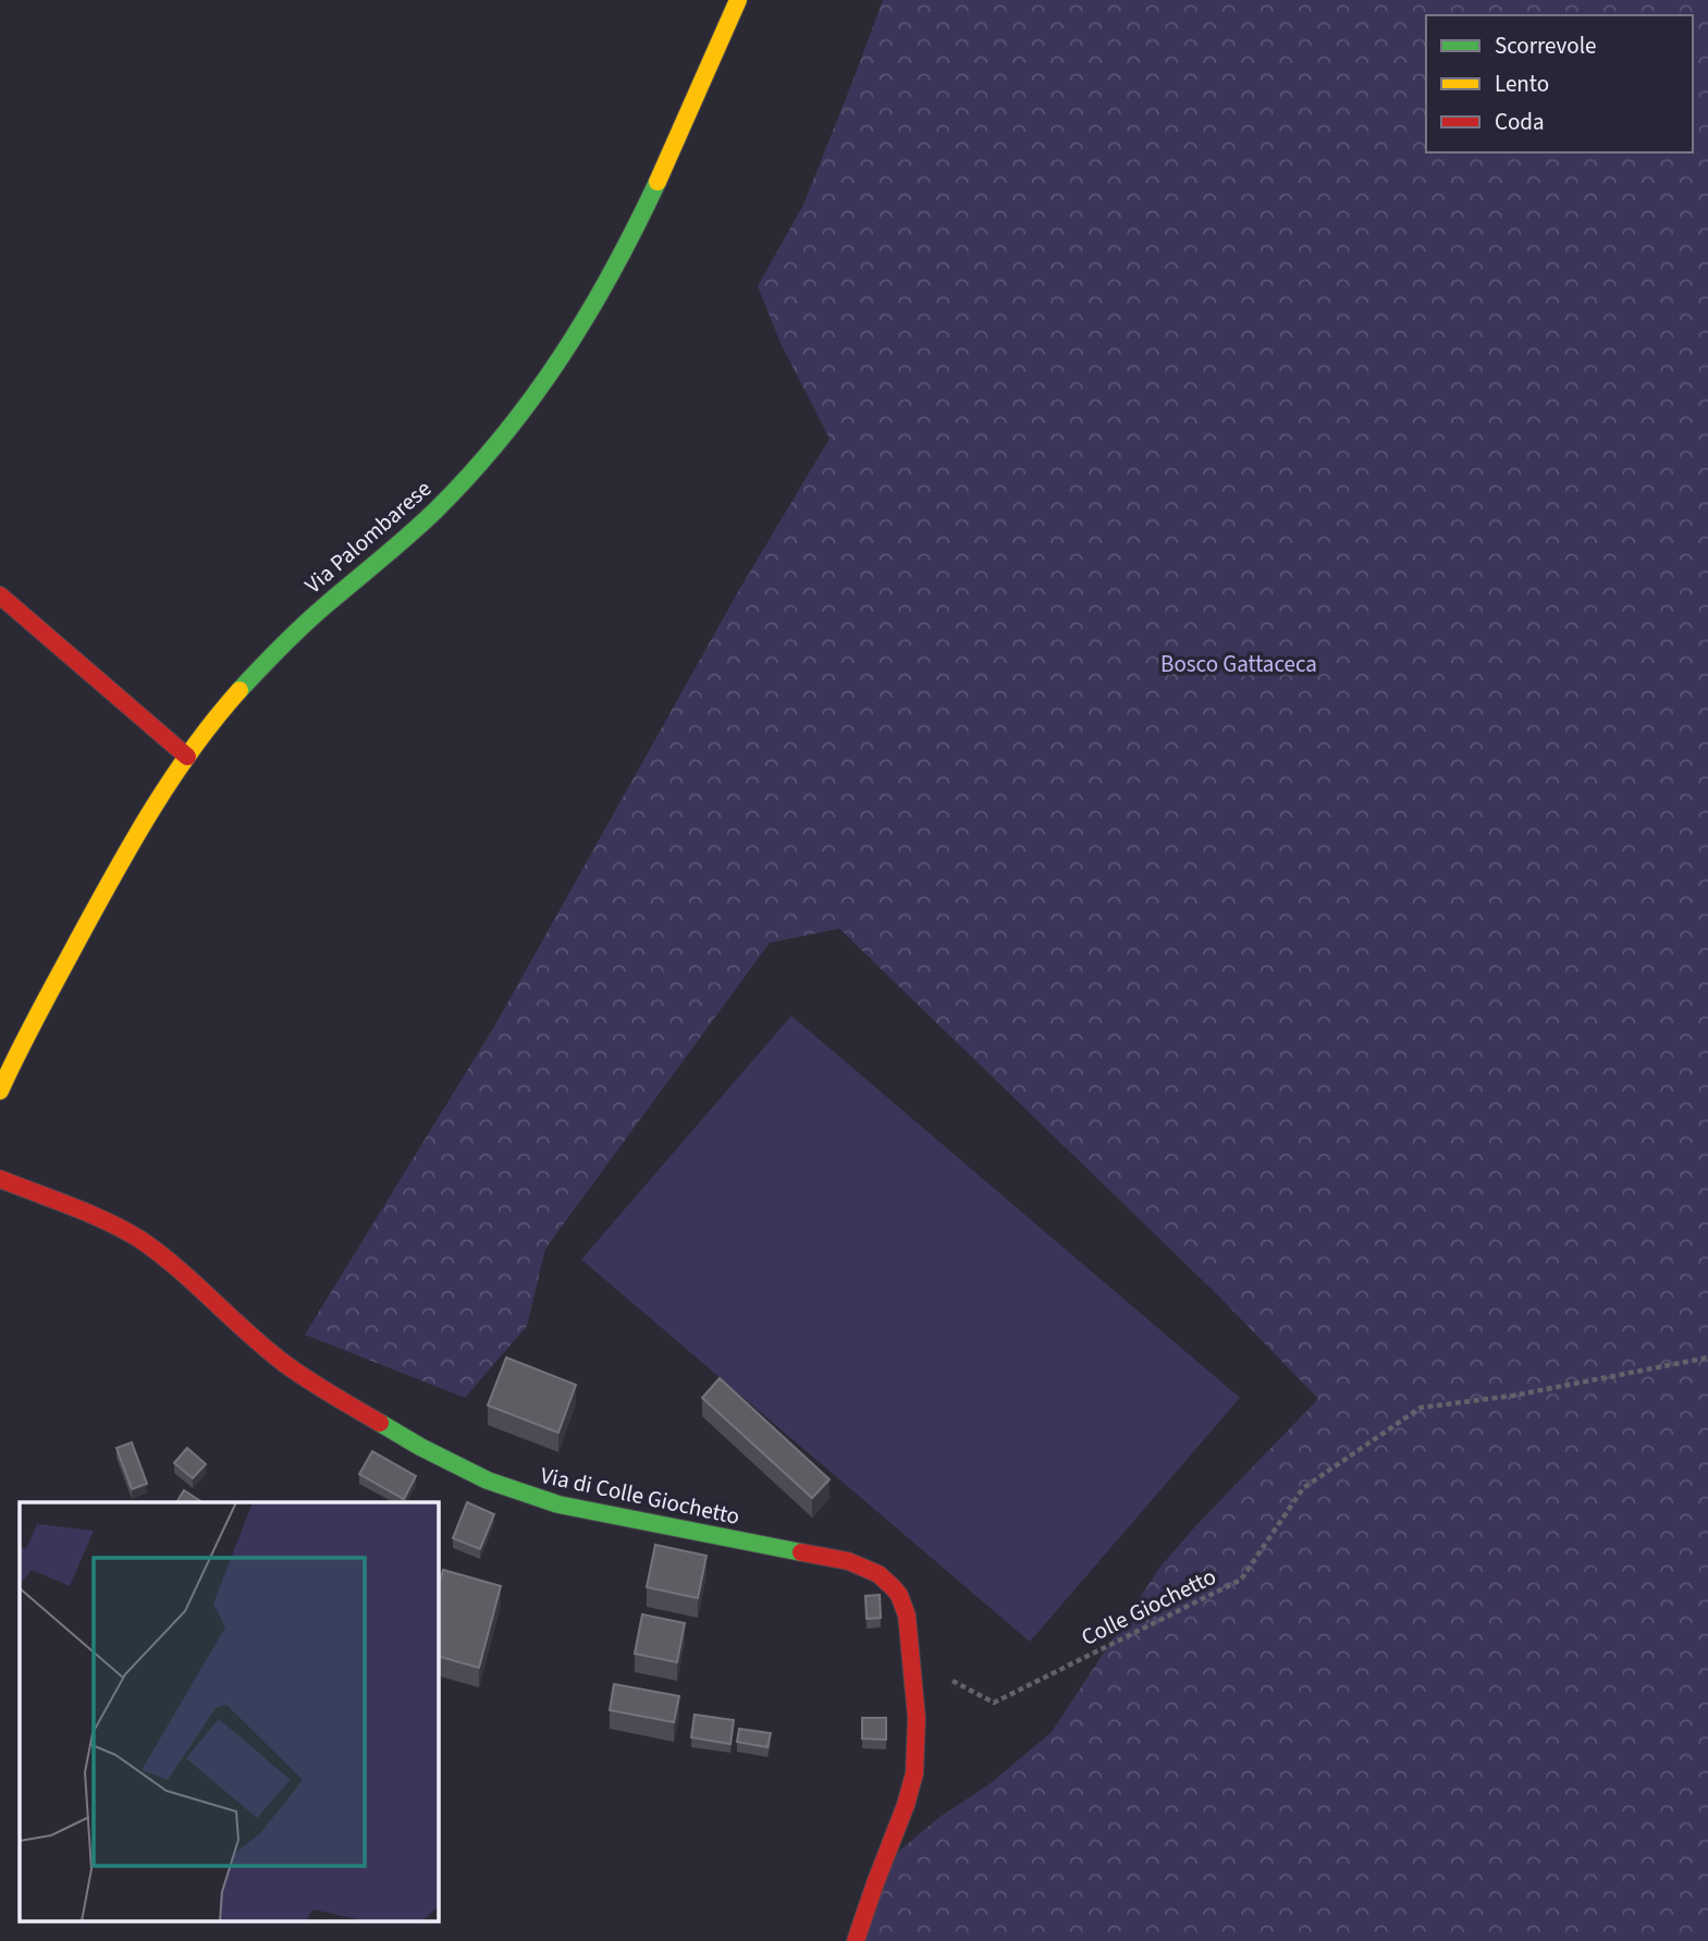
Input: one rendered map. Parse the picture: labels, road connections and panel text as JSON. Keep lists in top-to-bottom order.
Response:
{
  "streets": {
    "street": ["Via Palombarese", "Via di Colle Giochetto"],
    "path": ["Colle Giochetto"]
  },
  "crossings": [
    ["Via di Colle Giochetto", "Colle Giochetto"]
  ],
  "parks": ["Bosco Gattaceca"],
  "legend": ["Scorrevole", "Lento", "Coda"]
}
